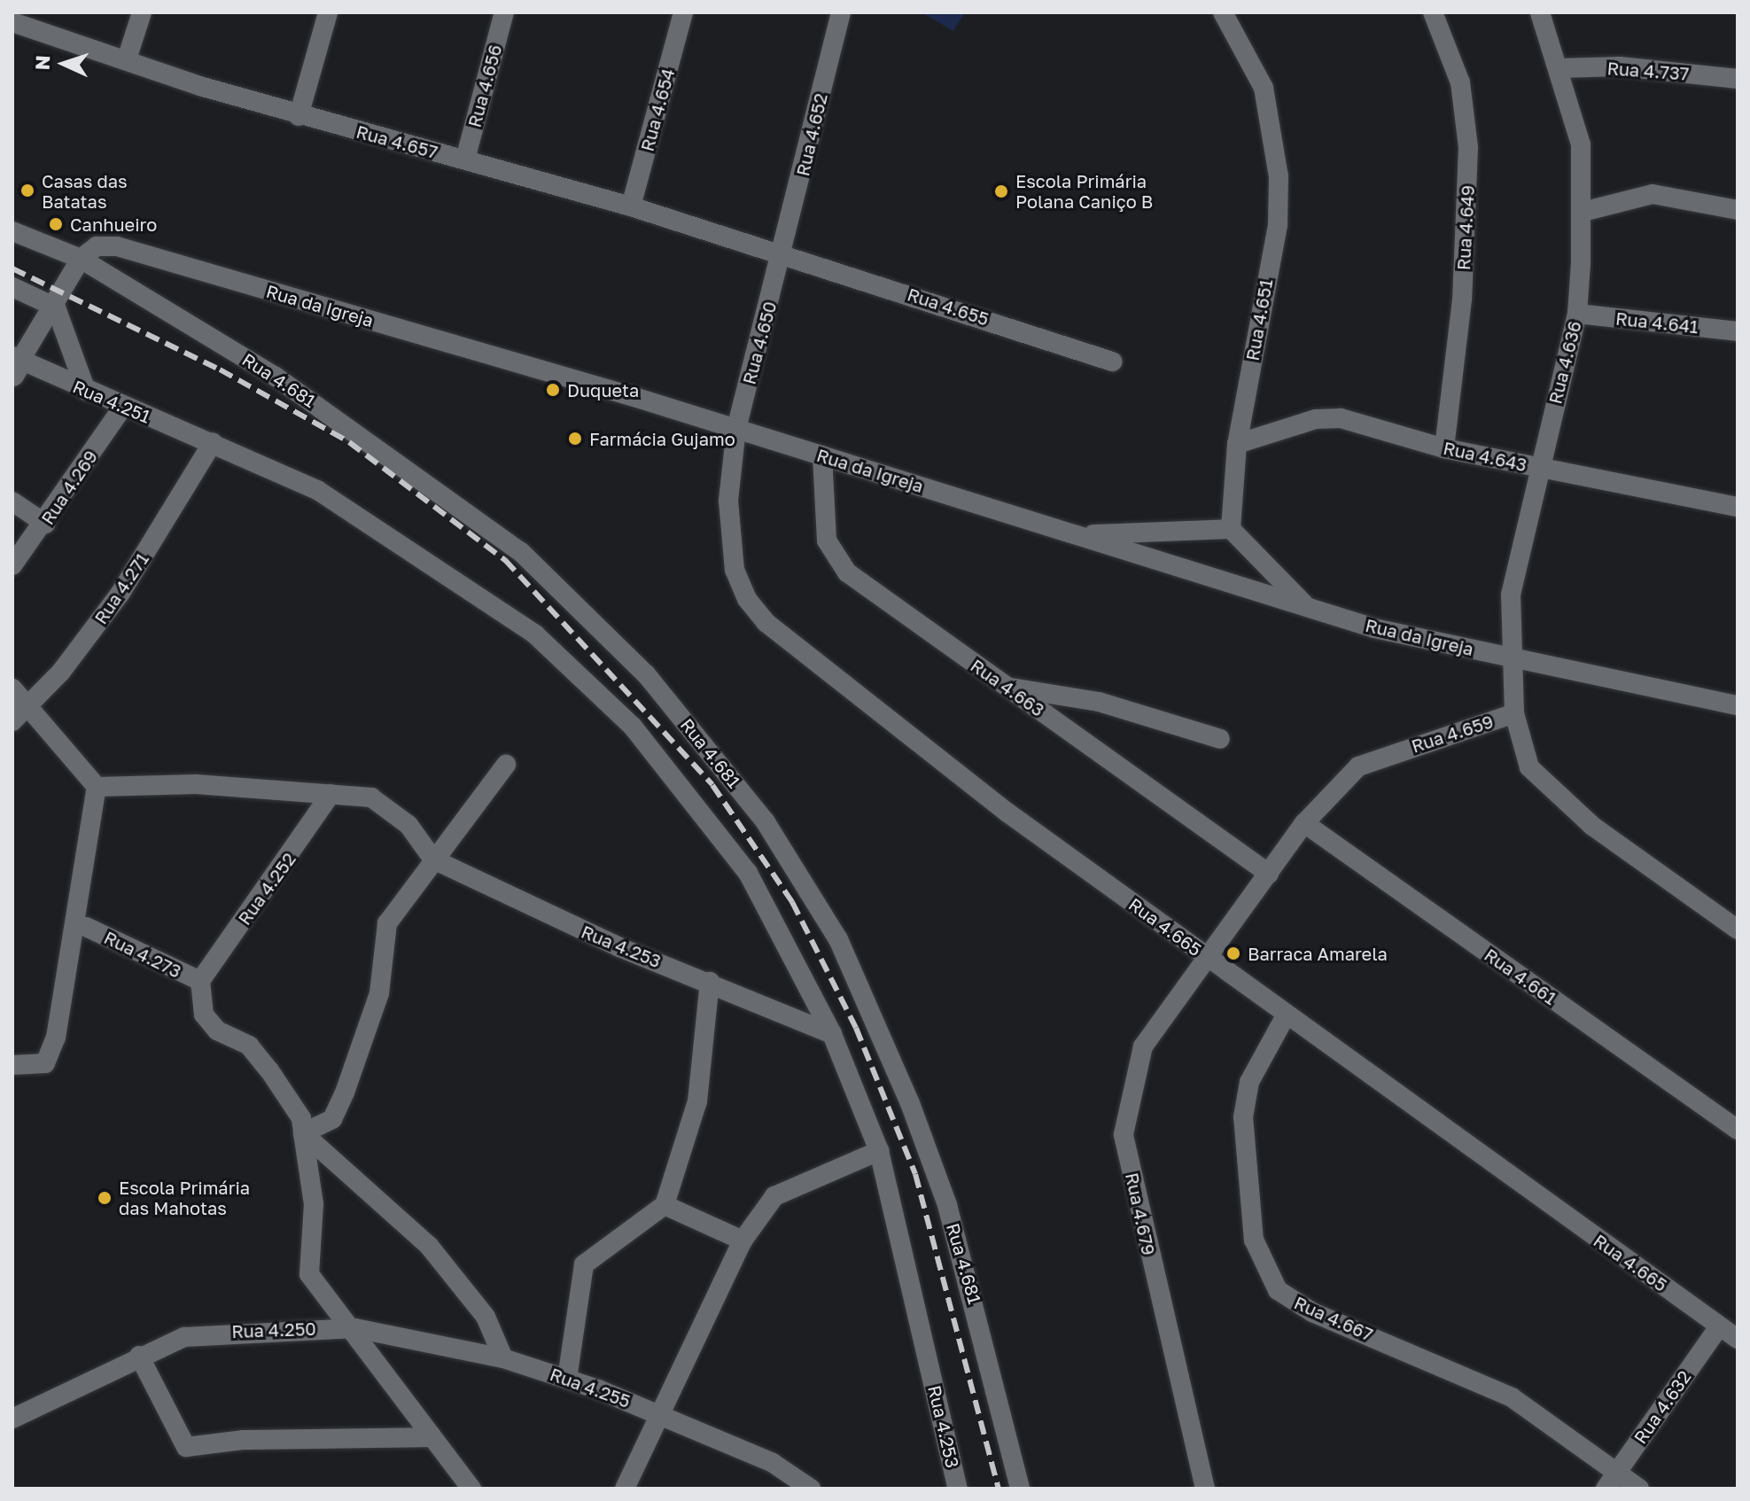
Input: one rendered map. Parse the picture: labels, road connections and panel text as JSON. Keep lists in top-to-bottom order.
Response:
{
  "streets": {
    "street": [
      "Rua 4.737",
      "Rua 4.656",
      "Rua 4.654",
      "Rua 4.652",
      "Rua 4.657",
      "Rua 4.649",
      "Rua da Igreja",
      "Rua 4.655",
      "Rua 4.651",
      "Rua 4.641",
      "Rua 4.650",
      "Rua 4.636",
      "Rua 4.681",
      "Rua 4.251",
      "Rua 4.643",
      "Rua 4.269",
      "Rua 4.271",
      "Rua 4.663",
      "Rua 4.659",
      "Rua 4.252",
      "Rua 4.665",
      "Rua 4.253",
      "Rua 4.273",
      "Rua 4.661",
      "Rua 4.679",
      "Rua 4.667",
      "Rua 4.250",
      "Rua 4.255",
      "Rua 4.632"
    ]
  },
  "crossings": [
    ["Rua 4.737", "Rua 4.636"],
    ["Rua 4.656", "Rua 4.657"],
    ["Rua 4.654", "Rua 4.657"],
    ["Rua 4.652", "Rua 4.657"],
    ["Rua 4.652", "Rua 4.655"],
    ["Rua 4.652", "Rua 4.650"],
    ["Rua 4.657", "Rua 4.655"],
    ["Rua 4.657", "Rua 4.650"],
    ["Rua 4.649", "Rua 4.643"],
    ["Rua da Igreja", "Rua 4.650"],
    ["Rua da Igreja", "Rua 4.636"],
    ["Rua da Igreja", "Rua 4.681"],
    ["Rua da Igreja", "Rua 4.663"],
    ["Rua da Igreja", "Rua 4.665"],
    ["Rua 4.655", "Rua 4.650"],
    ["Rua 4.651", "Rua 4.643"],
    ["Rua 4.641", "Rua 4.636"],
    ["Rua 4.650", "Rua 4.665"],
    ["Rua 4.636", "Rua 4.643"],
    ["Rua 4.636", "Rua 4.659"],
    ["Rua 4.251", "Rua 4.269"],
    ["Rua 4.251", "Rua 4.271"],
    ["Rua 4.251", "Rua 4.253"],
    ["Rua 4.663", "Rua 4.659"],
    ["Rua 4.659", "Rua 4.665"],
    ["Rua 4.659", "Rua 4.661"],
    ["Rua 4.659", "Rua 4.679"],
    ["Rua 4.252", "Rua 4.253"],
    ["Rua 4.252", "Rua 4.273"],
    ["Rua 4.665", "Rua 4.679"],
    ["Rua 4.665", "Rua 4.667"],
    ["Rua 4.665", "Rua 4.632"],
    ["Rua 4.667", "Rua 4.632"],
    ["Rua 4.250", "Rua 4.255"]
  ],
  "places": [
    "Casas das Batatas",
    "Escola Primária Polana Caniço B",
    "Canhueiro",
    "Duqueta",
    "Farmácia Gujamo",
    "Barraca Amarela",
    "Escola Primária das Mahotas"
  ],
  "north": "left"
}
